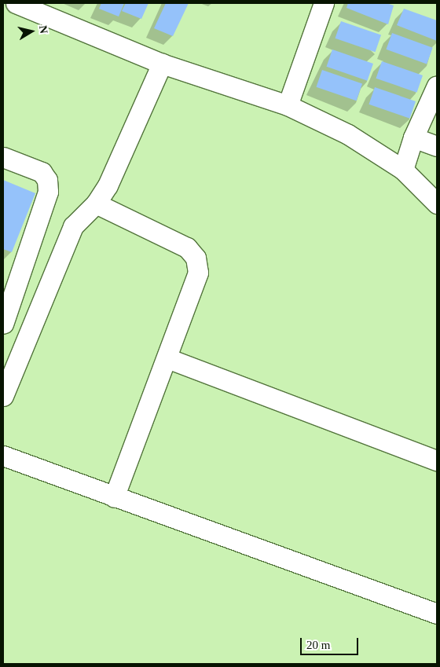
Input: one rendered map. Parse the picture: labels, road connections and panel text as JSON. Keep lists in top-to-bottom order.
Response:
{
  "scale_bar": "20 m",
  "north": "right"
}
